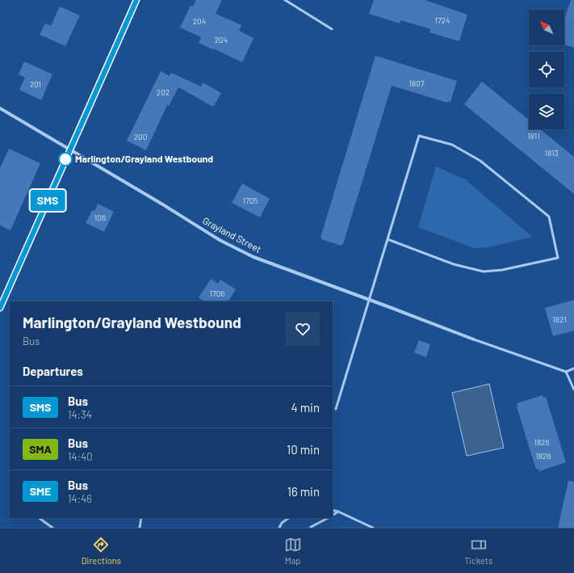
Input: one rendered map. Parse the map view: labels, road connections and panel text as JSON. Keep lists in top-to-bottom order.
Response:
{
  "streets": {
    "street": ["Grayland Street"]
  },
  "places": ["Marlington/Grayland Westbound"],
  "lines": ["bus line SMS"],
  "house_numbers": [
    "1724",
    "204",
    "204",
    "1807",
    "201",
    "202",
    "1811",
    "200",
    "1813",
    "1705",
    "106",
    "1706",
    "1821",
    "1826",
    "1826"
  ],
  "north": "top left",
  "page": {
    "on_map": "SMS",
    "heading": [
      ["Marlington/Grayland Westbound", "Bus"],
      "Departures"
    ],
    "list": [
      {
        "mark": "SMS",
        "name": "Bus",
        "note": "14:34",
        "value": "4 min"
      },
      {
        "mark": "SMA",
        "name": "Bus",
        "note": "14:40",
        "value": "10 min"
      },
      {
        "mark": "SME",
        "name": "Bus",
        "note": "14:46",
        "value": "16 min"
      }
    ],
    "tabs": ["Directions", "Map", "Tickets"]
  }
}
